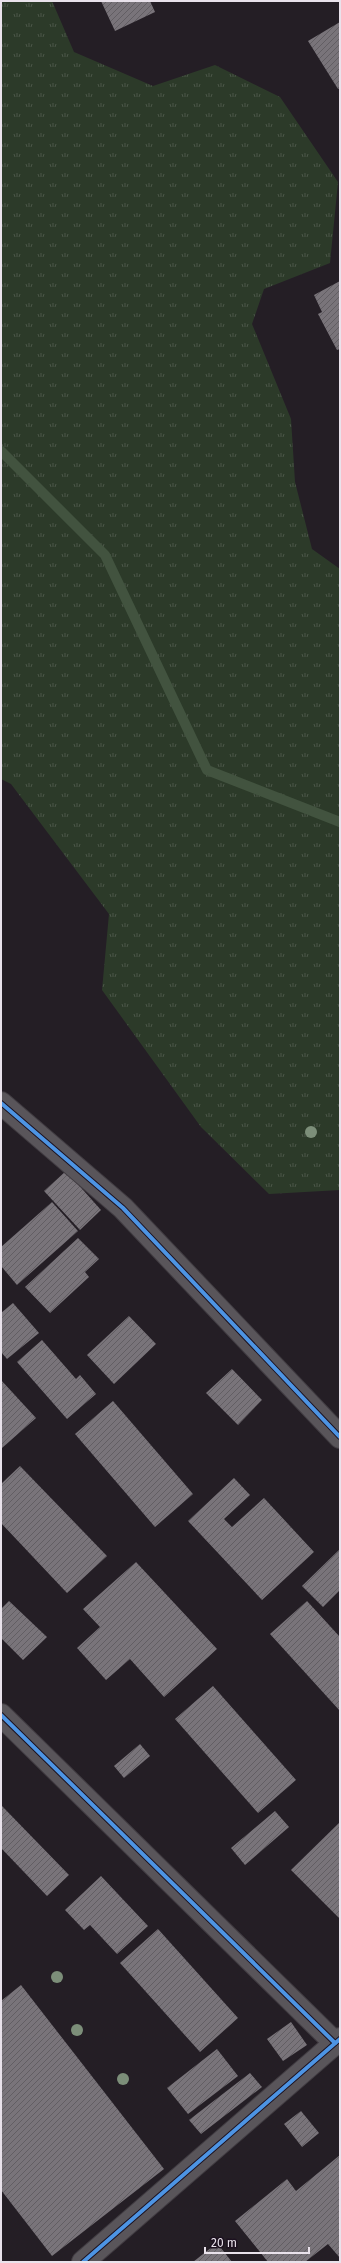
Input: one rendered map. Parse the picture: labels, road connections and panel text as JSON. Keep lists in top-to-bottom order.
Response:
{
  "scale_bar": "20 m"
}
